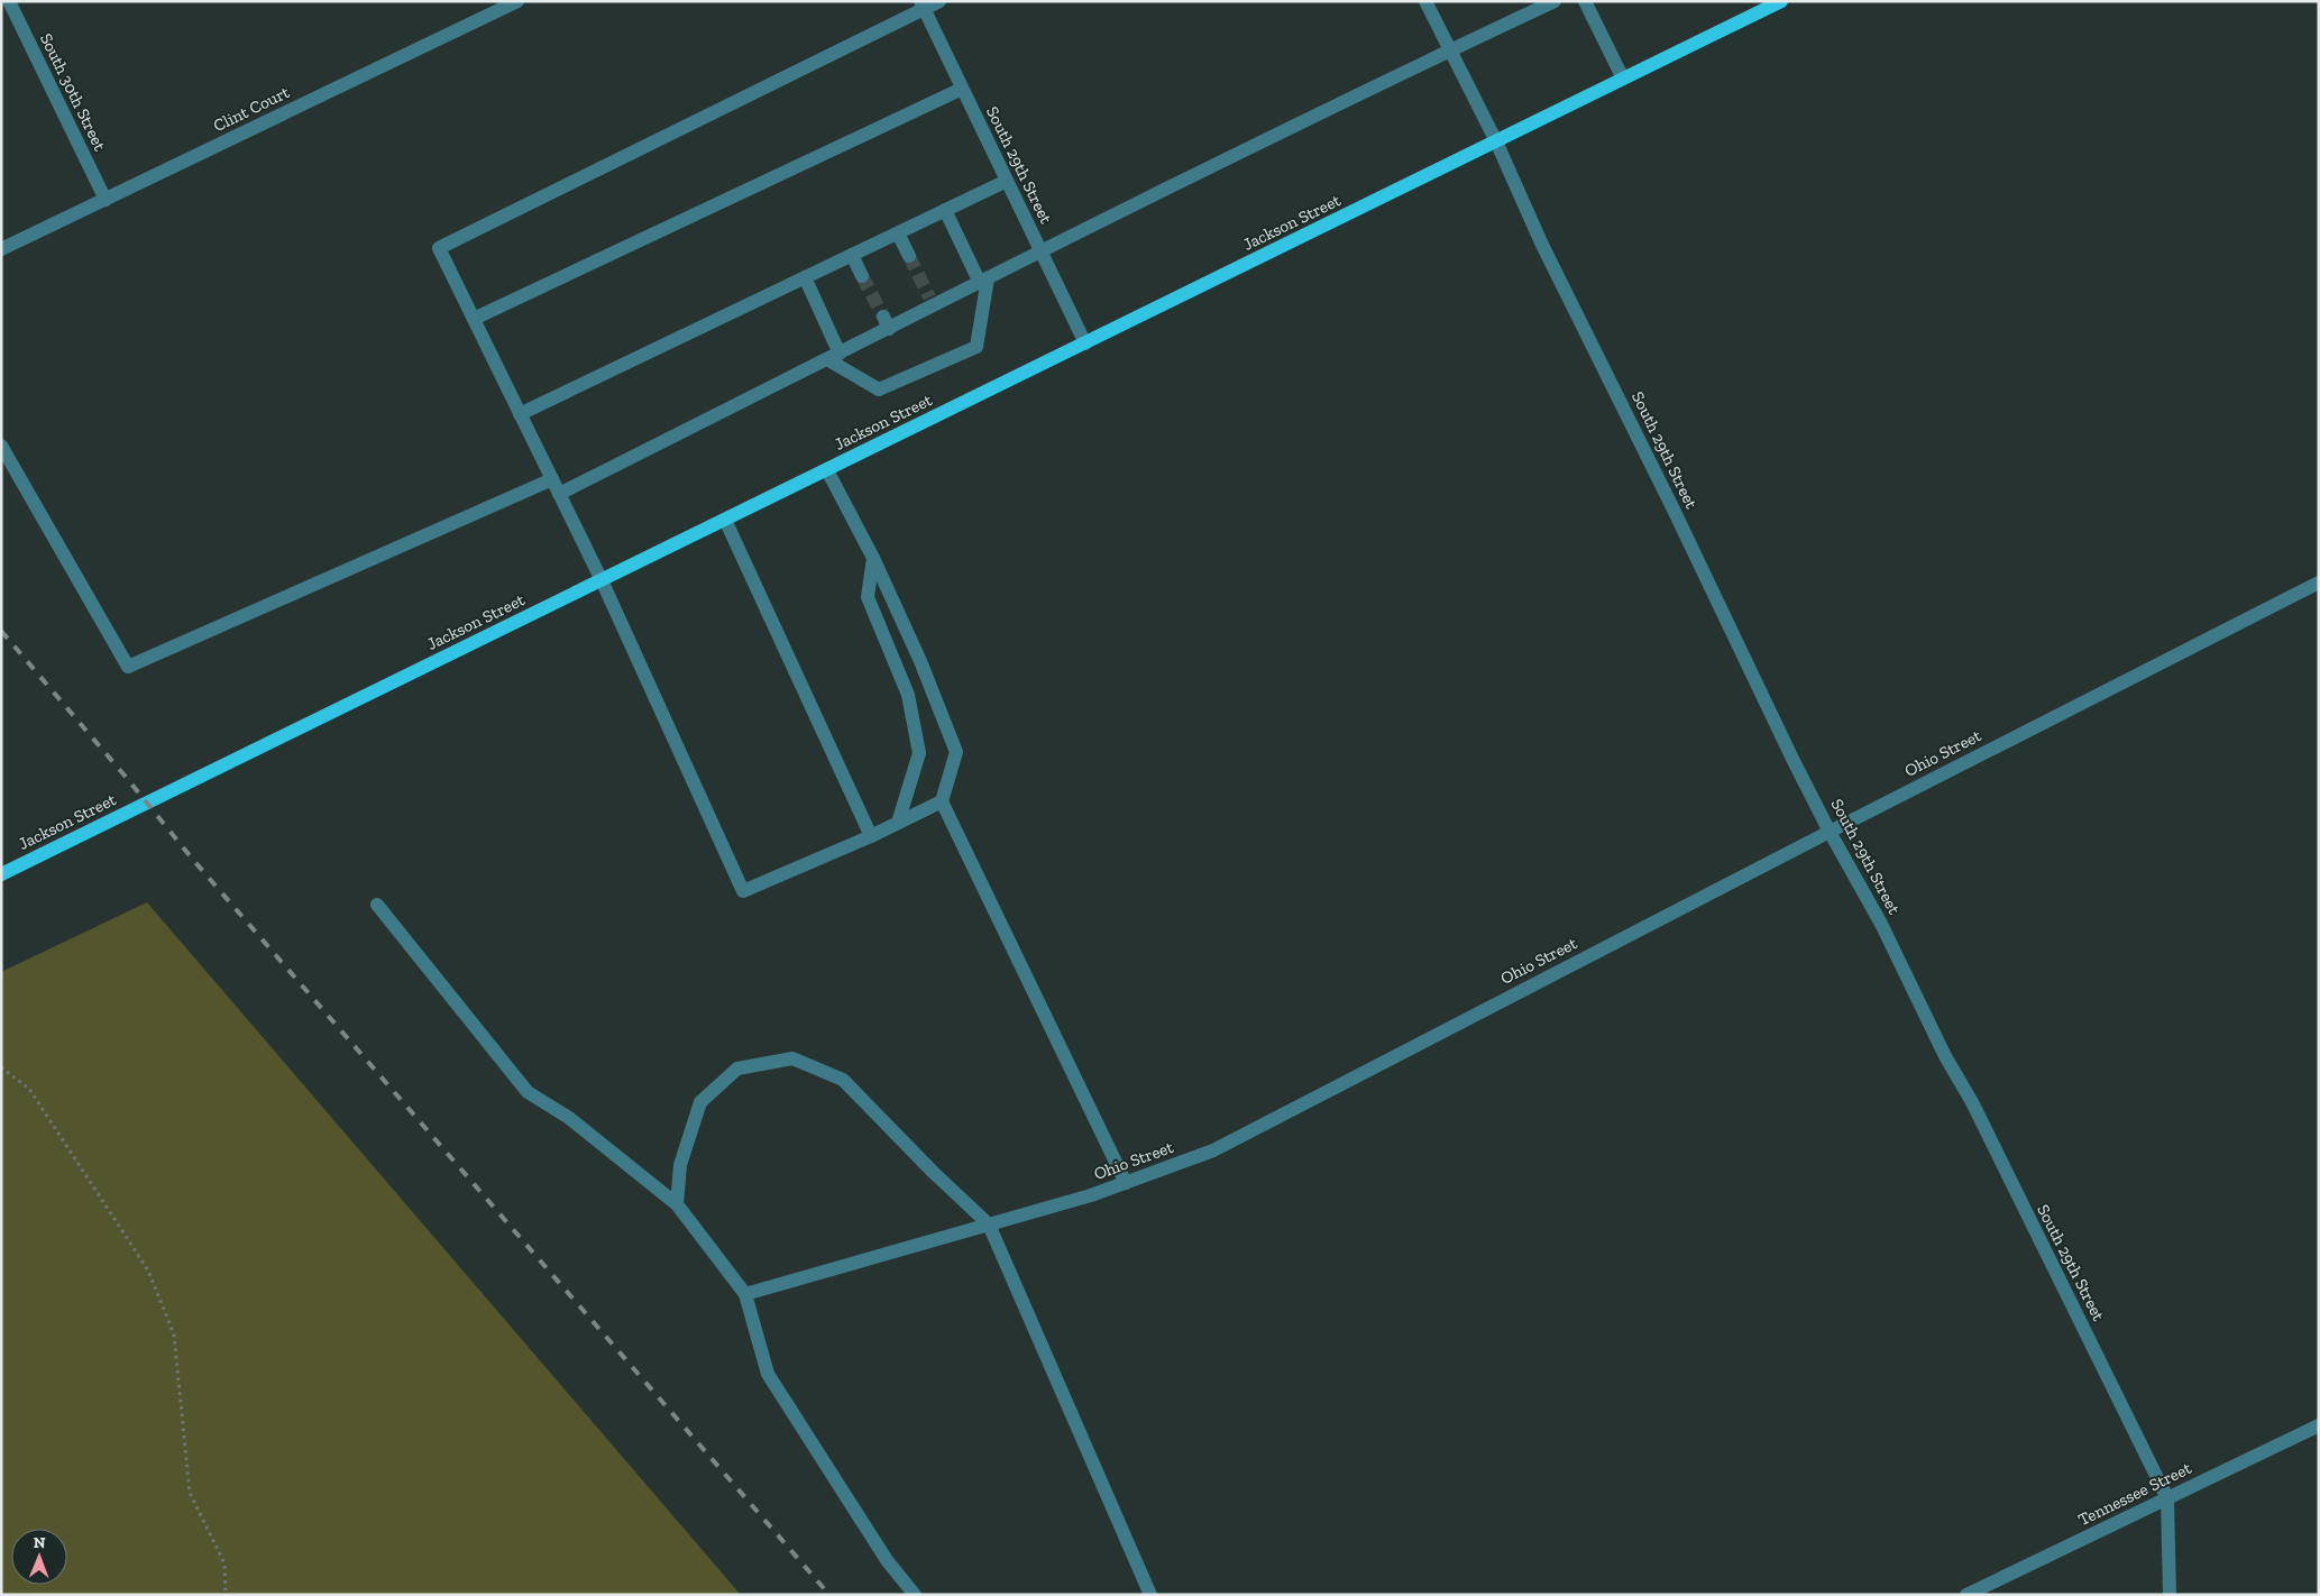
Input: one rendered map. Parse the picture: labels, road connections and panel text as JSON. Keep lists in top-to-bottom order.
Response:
{
  "streets": {
    "main road": ["Jackson Street"],
    "street": [
      "South 30th Street",
      "Clint Court",
      "South 29th Street",
      "Ohio Street",
      "Tennessee Street"
    ]
  },
  "crossings": [
    ["South 30th Street", "Clint Court"],
    ["South 29th Street", "Jackson Street"],
    ["South 29th Street", "Ohio Street"],
    ["South 29th Street", "Tennessee Street"]
  ],
  "north": "top"
}
